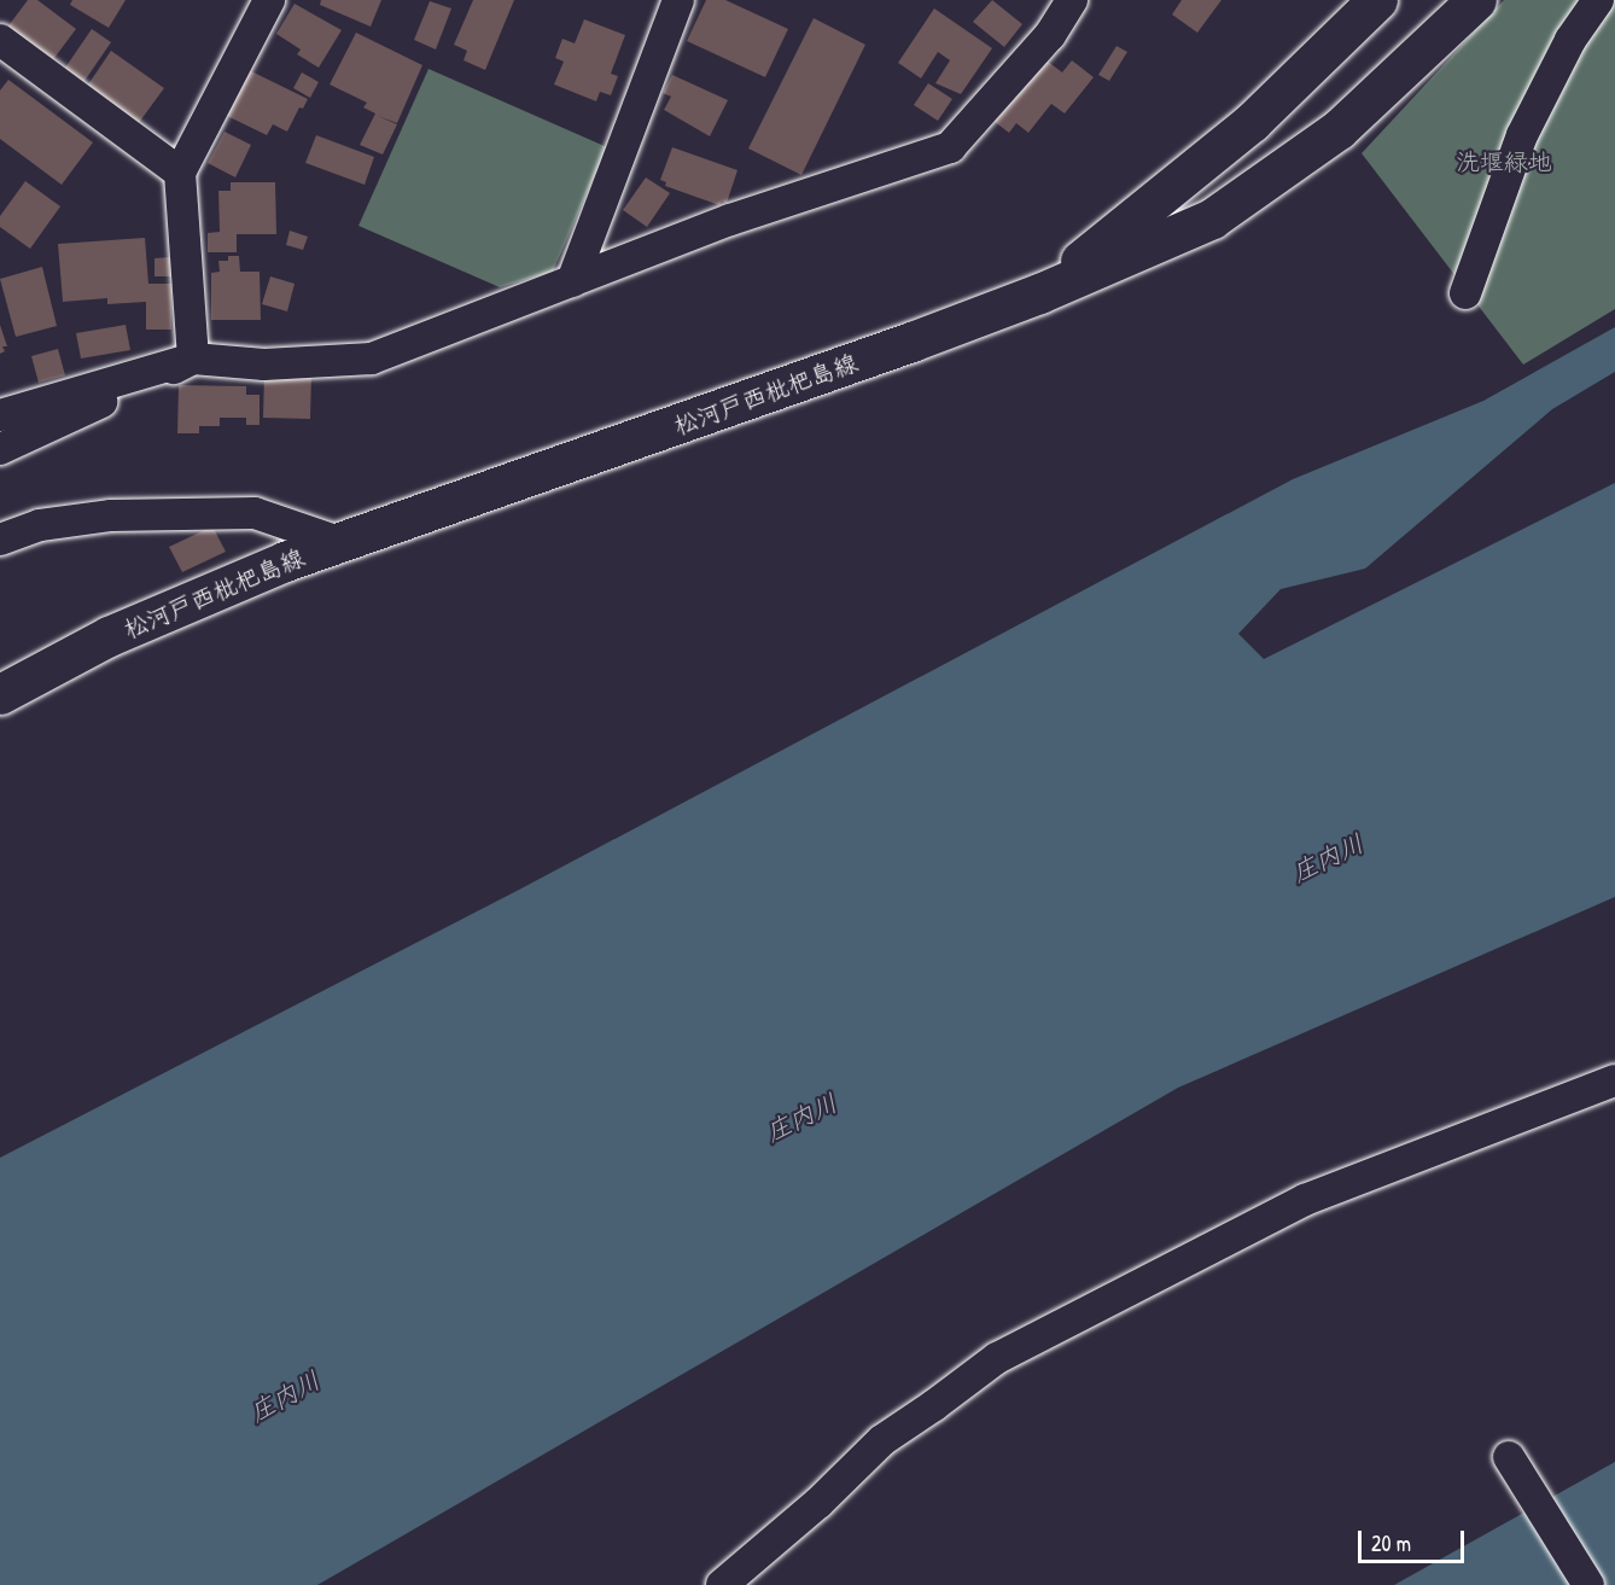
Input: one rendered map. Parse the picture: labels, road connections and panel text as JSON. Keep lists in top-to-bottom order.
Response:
{
  "streets": {
    "main road": ["松河戸西枇杷島線"]
  },
  "water": ["庄内川"],
  "parks": ["洗堰緑地"],
  "scale_bar": "20 m"
}
